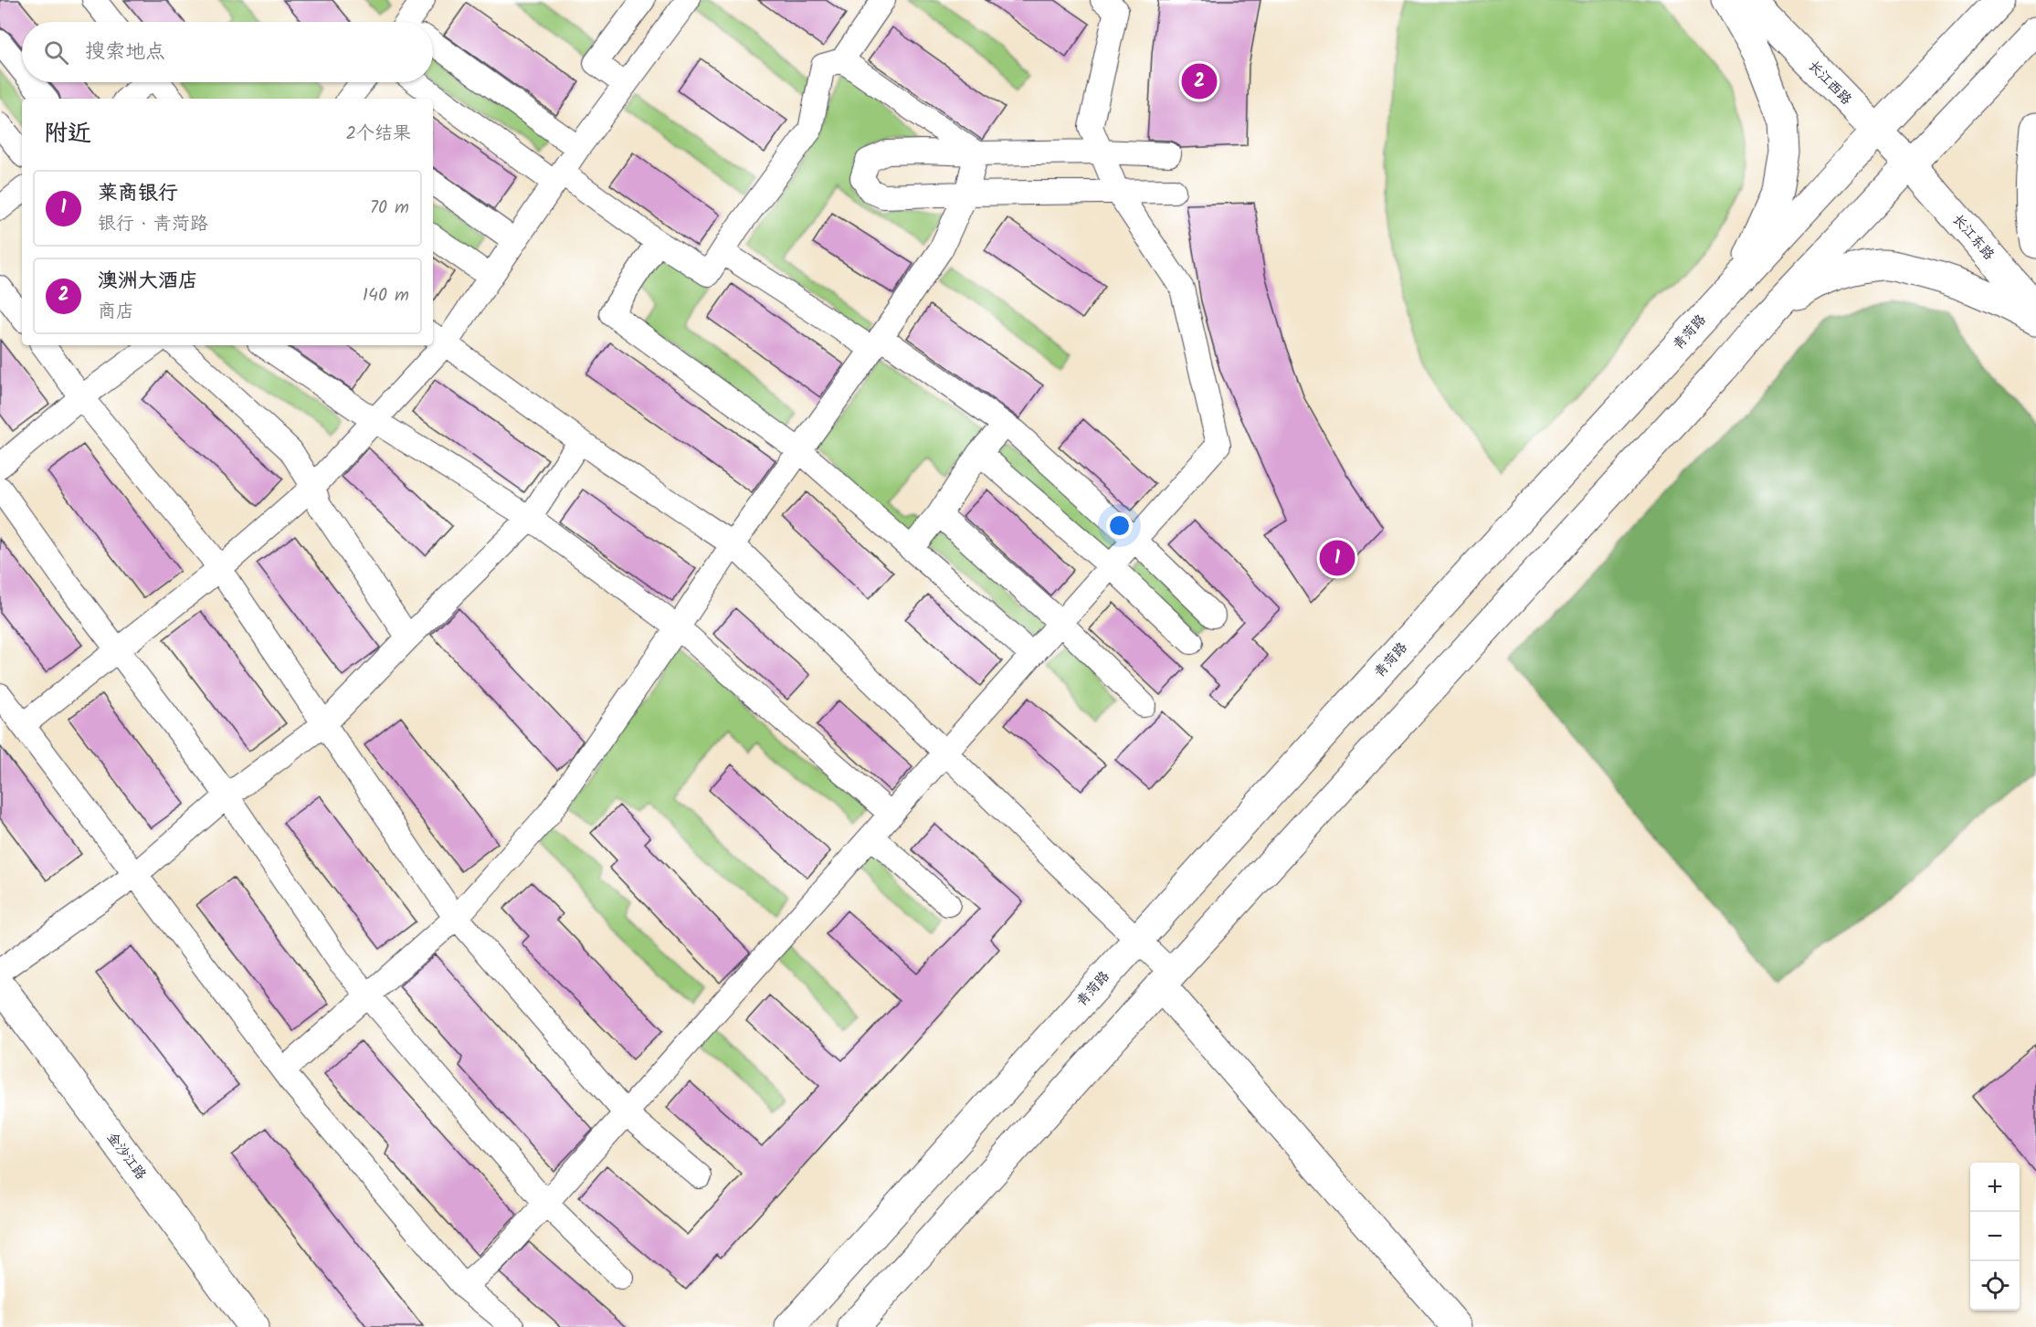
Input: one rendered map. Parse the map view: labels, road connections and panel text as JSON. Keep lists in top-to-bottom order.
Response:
{
  "streets": {
    "main road": [
      "长江西路",
      "长江东路",
      "青菏路",
      "金沙江路"
    ]
  },
  "crossings": [
    ["长江西路", "长江东路"],
    ["长江西路", "青菏路"]
  ],
  "page": {
    "search": "搜索地点",
    "pins": ["2", "1"],
    "heading": ["附近", "2个结果"],
    "list": [
      {
        "mark": "1",
        "name": "莱商银行",
        "note": "银行 · 青菏路",
        "value": "70 m"
      },
      {
        "mark": "2",
        "name": "澳洲大酒店",
        "note": "商店",
        "value": "140 m"
      }
    ],
    "map_buttons": ["+", "−"]
  }
}
